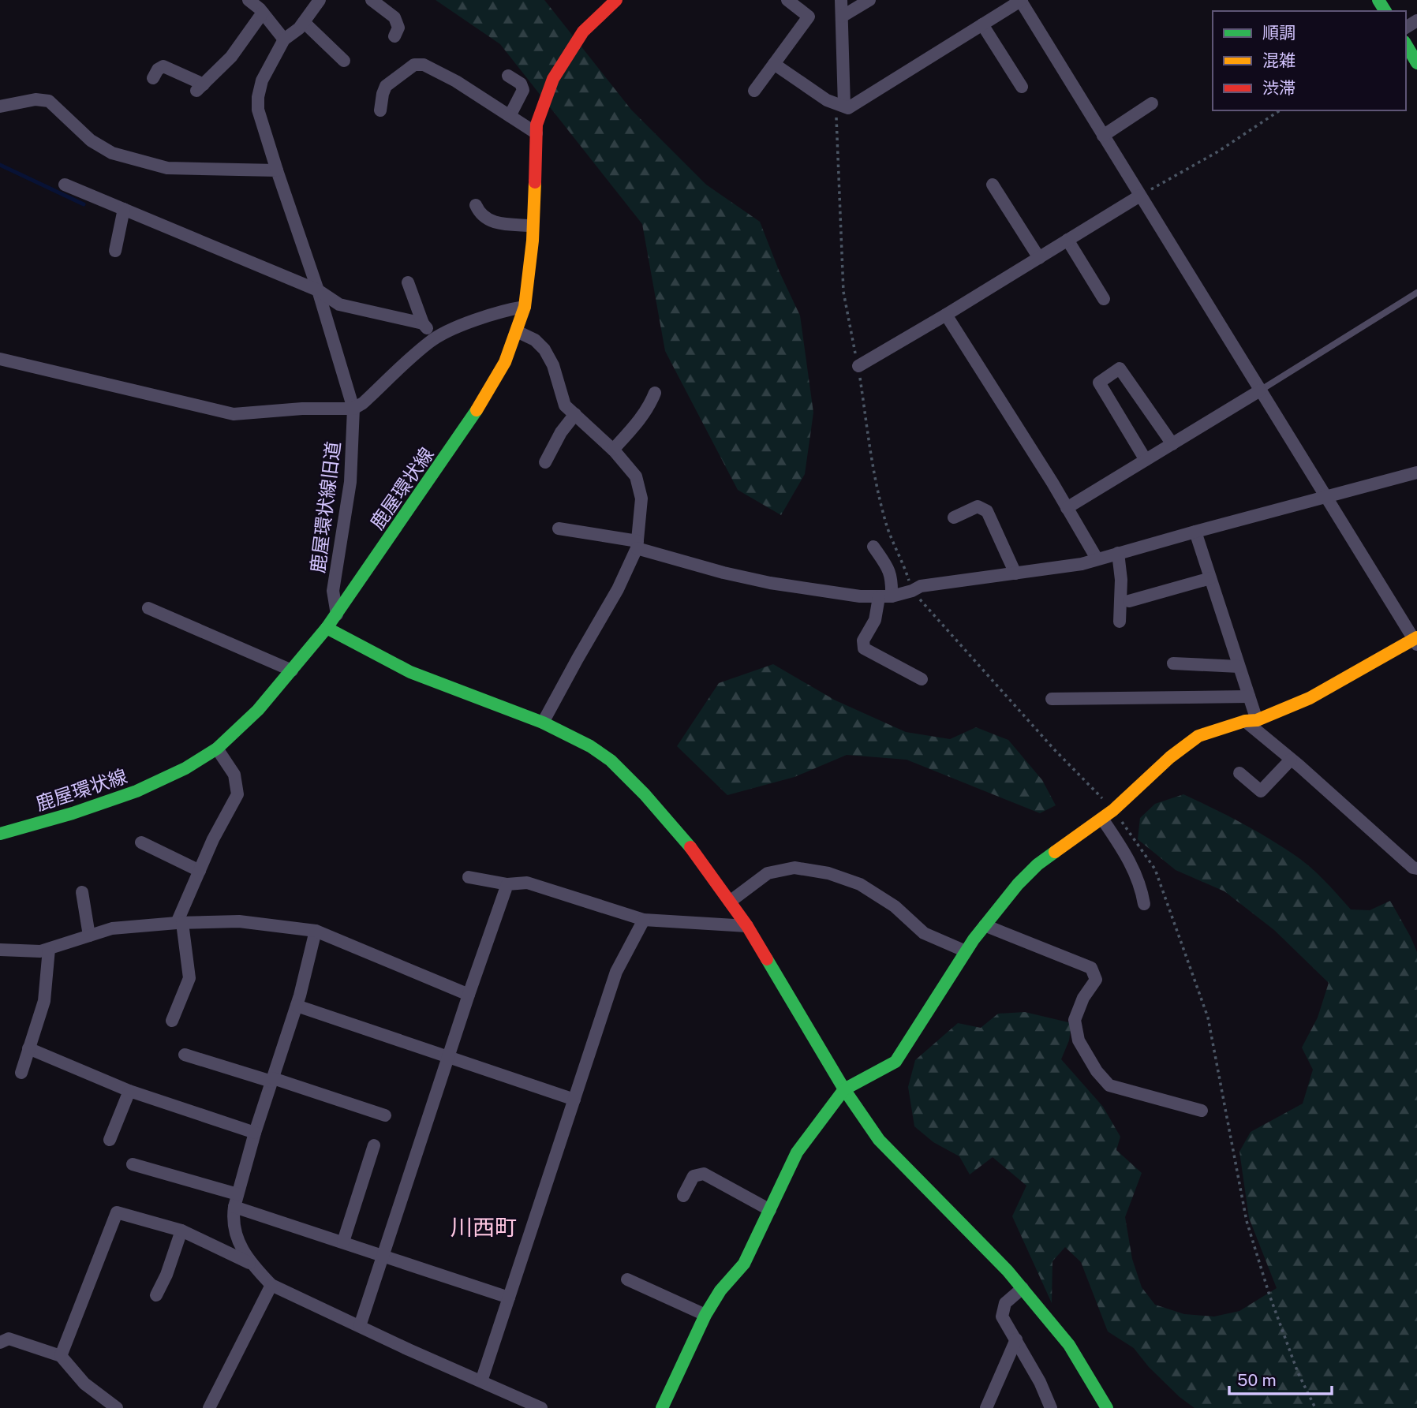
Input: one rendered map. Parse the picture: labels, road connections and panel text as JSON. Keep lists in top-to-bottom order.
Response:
{
  "streets": {
    "street": ["鹿屋環状線", "鹿屋環状線旧道"]
  },
  "crossings": [
    ["鹿屋環状線", "鹿屋環状線旧道"]
  ],
  "districts": ["川西町"],
  "legend": ["順調", "混雑", "渋滞"],
  "scale_bar": "50 m"
}
